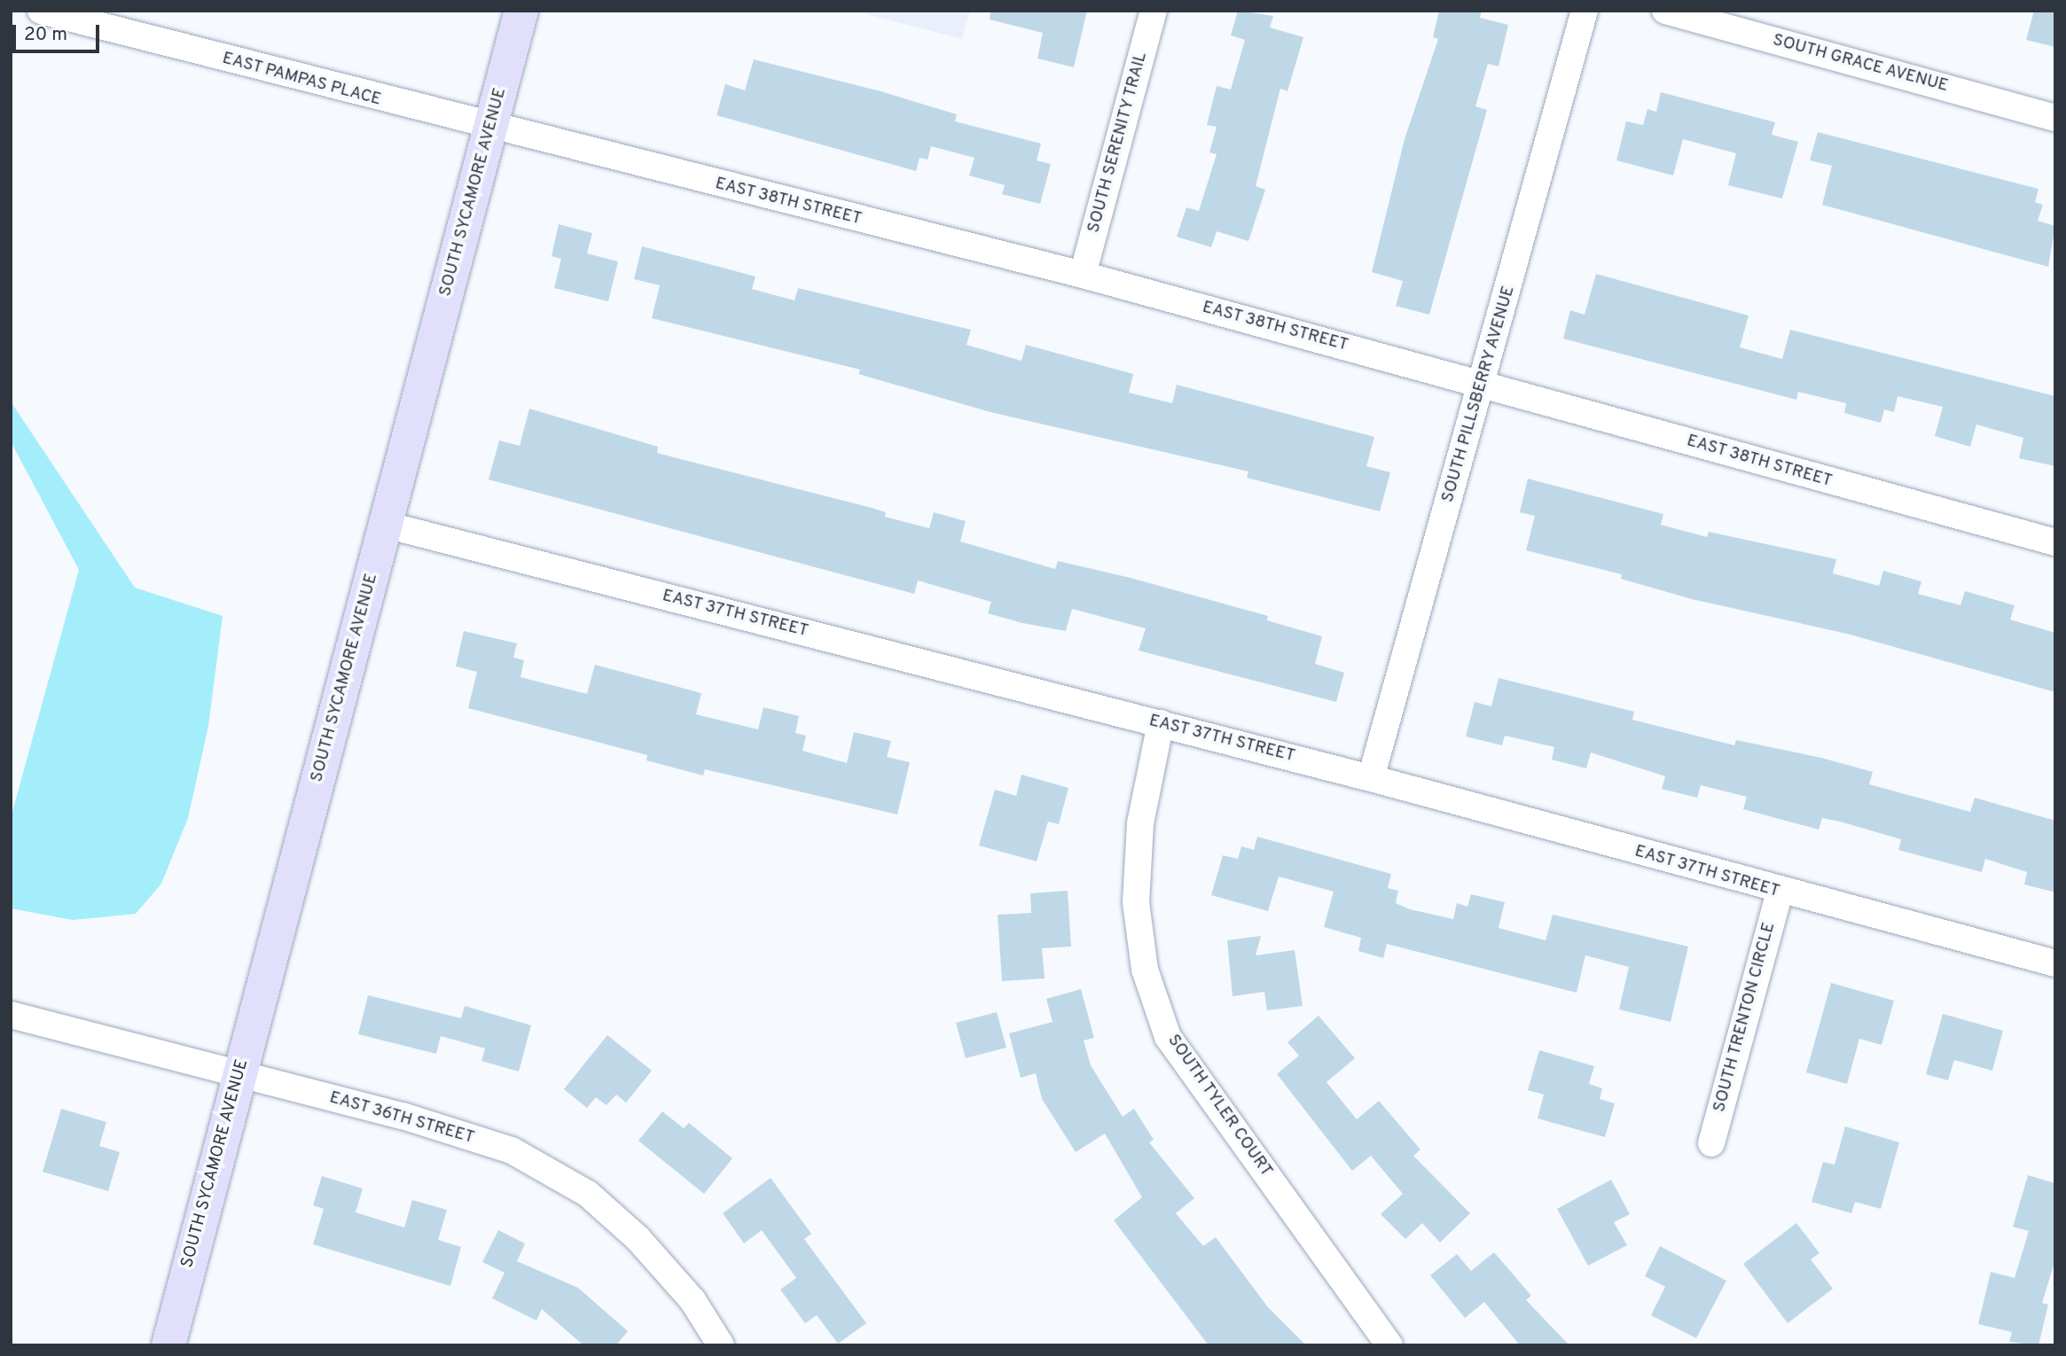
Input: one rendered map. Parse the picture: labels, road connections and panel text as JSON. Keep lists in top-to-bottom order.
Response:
{
  "streets": {
    "main road": ["SOUTH SYCAMORE AVENUE"],
    "street": [
      "SOUTH GRACE AVENUE",
      "EAST PAMPAS PLACE",
      "SOUTH SERENITY TRAIL",
      "EAST 38TH STREET",
      "SOUTH PILLSBERRY AVENUE",
      "EAST 37TH STREET",
      "SOUTH TRENTON CIRCLE",
      "SOUTH TYLER COURT",
      "EAST 36TH STREET"
    ]
  },
  "crossings": [
    ["EAST PAMPAS PLACE", "SOUTH SYCAMORE AVENUE"],
    ["EAST PAMPAS PLACE", "EAST 38TH STREET"],
    ["SOUTH SERENITY TRAIL", "EAST 38TH STREET"],
    ["SOUTH SYCAMORE AVENUE", "EAST 38TH STREET"],
    ["SOUTH SYCAMORE AVENUE", "EAST 37TH STREET"],
    ["SOUTH SYCAMORE AVENUE", "EAST 36TH STREET"],
    ["EAST 38TH STREET", "SOUTH PILLSBERRY AVENUE"],
    ["SOUTH PILLSBERRY AVENUE", "EAST 37TH STREET"],
    ["EAST 37TH STREET", "SOUTH TRENTON CIRCLE"],
    ["EAST 37TH STREET", "SOUTH TYLER COURT"]
  ],
  "scale_bar": "20 m"
}
